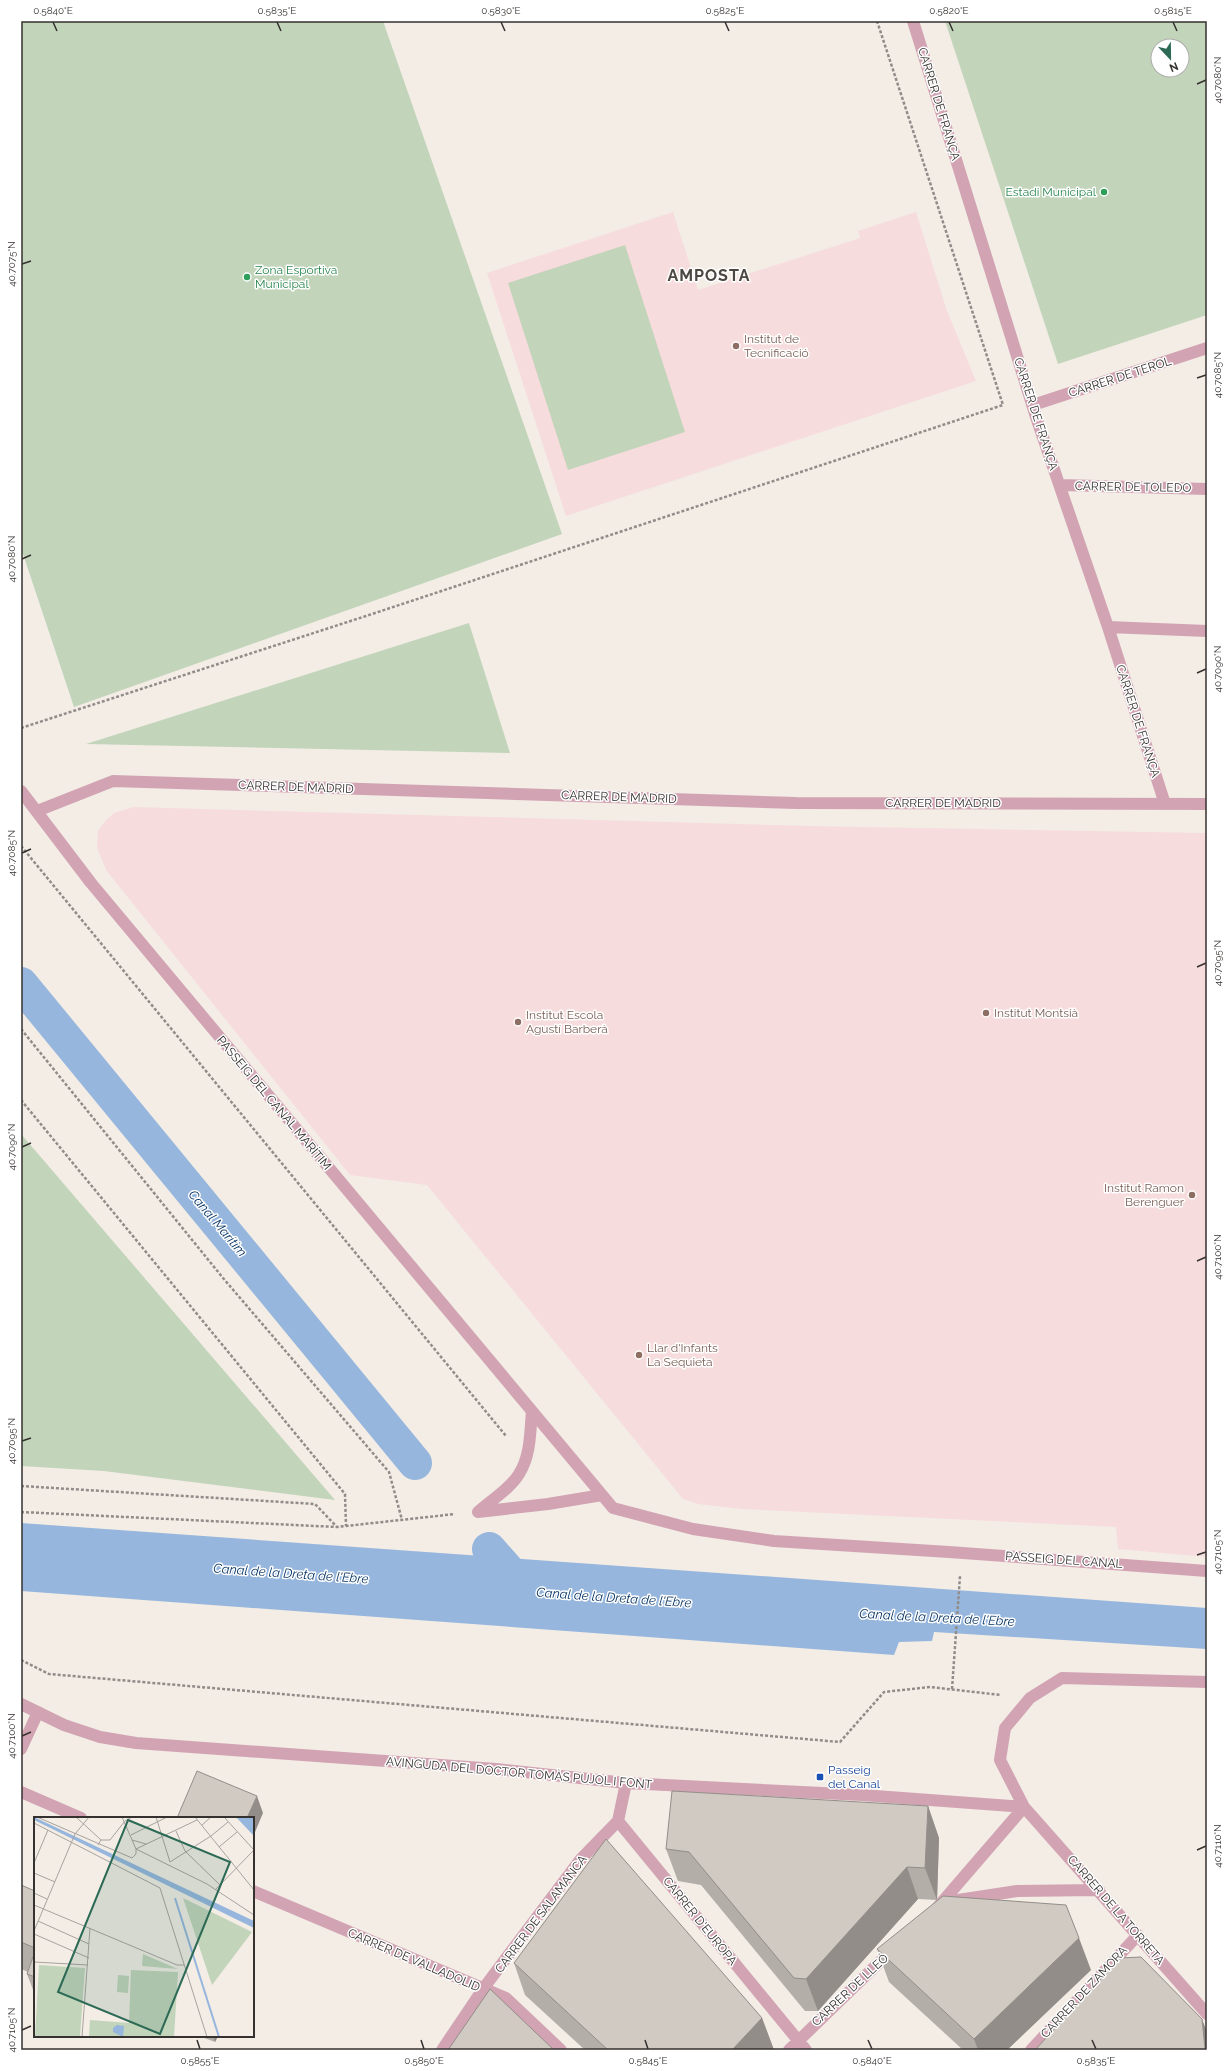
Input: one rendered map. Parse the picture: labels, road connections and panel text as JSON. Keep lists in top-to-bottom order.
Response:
{
  "streets": {
    "street": [
      "CARRER DE FRANÇA",
      "CARRER DE TEROL",
      "CARRER DE TOLEDO",
      "CARRER DE MADRID",
      "PASSEIG DEL CANAL MARÍTIM",
      "PASSEIG DEL CANAL",
      "AVINGUDA DEL DOCTOR TOMÀS PUJOL I FONT",
      "CARRER DE LA TORRETA",
      "CARRER DE SALAMANCA",
      "CARRER D'EUROPA",
      "CARRER DE VALLADOLID",
      "CARRER DE LLEÓ",
      "CARRER DE ZAMORA"
    ]
  },
  "crossings": [
    ["CARRER DE FRANÇA", "CARRER DE TEROL"],
    ["CARRER DE FRANÇA", "CARRER DE TOLEDO"],
    ["CARRER DE FRANÇA", "CARRER DE MADRID"],
    ["CARRER DE MADRID", "PASSEIG DEL CANAL MARÍTIM"],
    ["PASSEIG DEL CANAL MARÍTIM", "PASSEIG DEL CANAL"],
    ["AVINGUDA DEL DOCTOR TOMÀS PUJOL I FONT", "CARRER DE LA TORRETA"],
    ["CARRER DE LA TORRETA", "CARRER DE ZAMORA"],
    ["CARRER DE SALAMANCA", "CARRER D'EUROPA"],
    ["CARRER DE SALAMANCA", "CARRER DE VALLADOLID"],
    ["CARRER D'EUROPA", "CARRER DE LLEÓ"]
  ],
  "districts": ["AMPOSTA"],
  "water": ["Canal Marítim", "Canal de la Dreta de l'Ebre"],
  "places": {
    "other": [
      "Estadi Municipal",
      "Zona Esportiva Municipal",
      "Institut de Tecnificació",
      "Institut Montsià",
      "Institut Escola Agustí Barberà",
      "Institut Ramon Berenguer",
      "Llar d'Infants La Sequieta"
    ],
    "transit": ["Passeig del Canal"]
  },
  "north": "bottom",
  "coordinates": [
    "0.5840°E",
    "0.5835°E",
    "0.5830°E",
    "0.5825°E",
    "0.5820°E",
    "0.5815°E",
    "40.7080°N",
    "40.7075°N",
    "40.7085°N",
    "40.7090°N",
    "40.7095°N",
    "40.7100°N",
    "40.7105°N",
    "40.7110°N",
    "0.5855°E",
    "0.5850°E",
    "0.5845°E"
  ]
}
